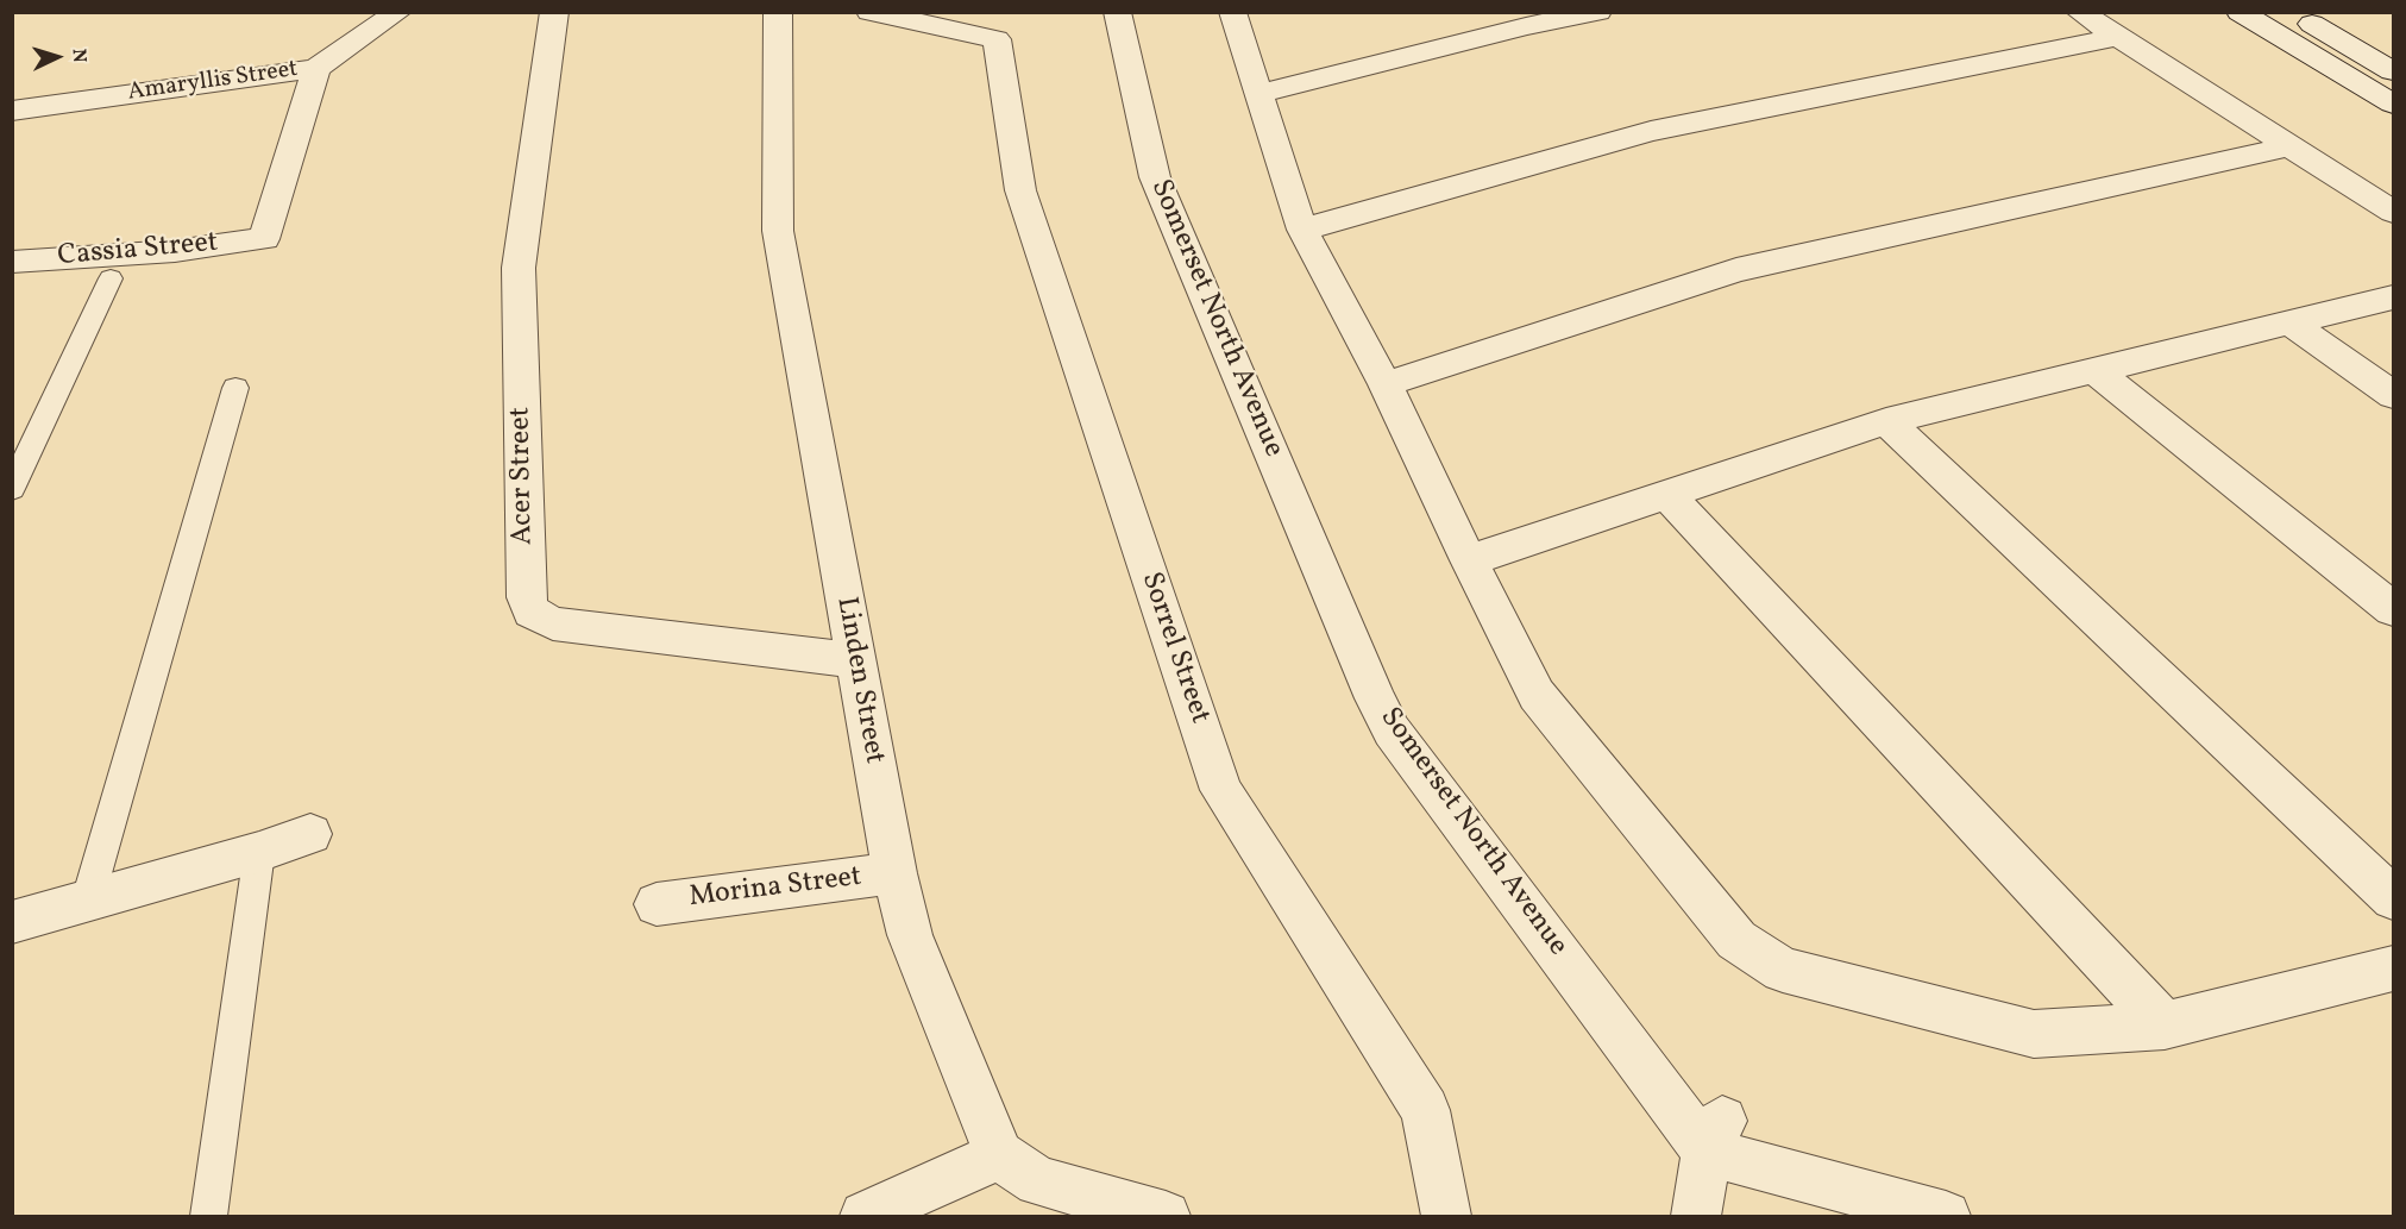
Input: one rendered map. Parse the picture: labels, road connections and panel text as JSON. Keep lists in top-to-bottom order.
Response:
{
  "streets": {
    "street": [
      "Amaryllis Street",
      "Cassia Street",
      "Somerset North Avenue",
      "Acer Street",
      "Sorrel Street",
      "Linden Street",
      "Morina Street"
    ]
  },
  "crossings": [
    ["Amaryllis Street", "Cassia Street"],
    ["Acer Street", "Linden Street"],
    ["Linden Street", "Morina Street"]
  ],
  "north": "right"
}
